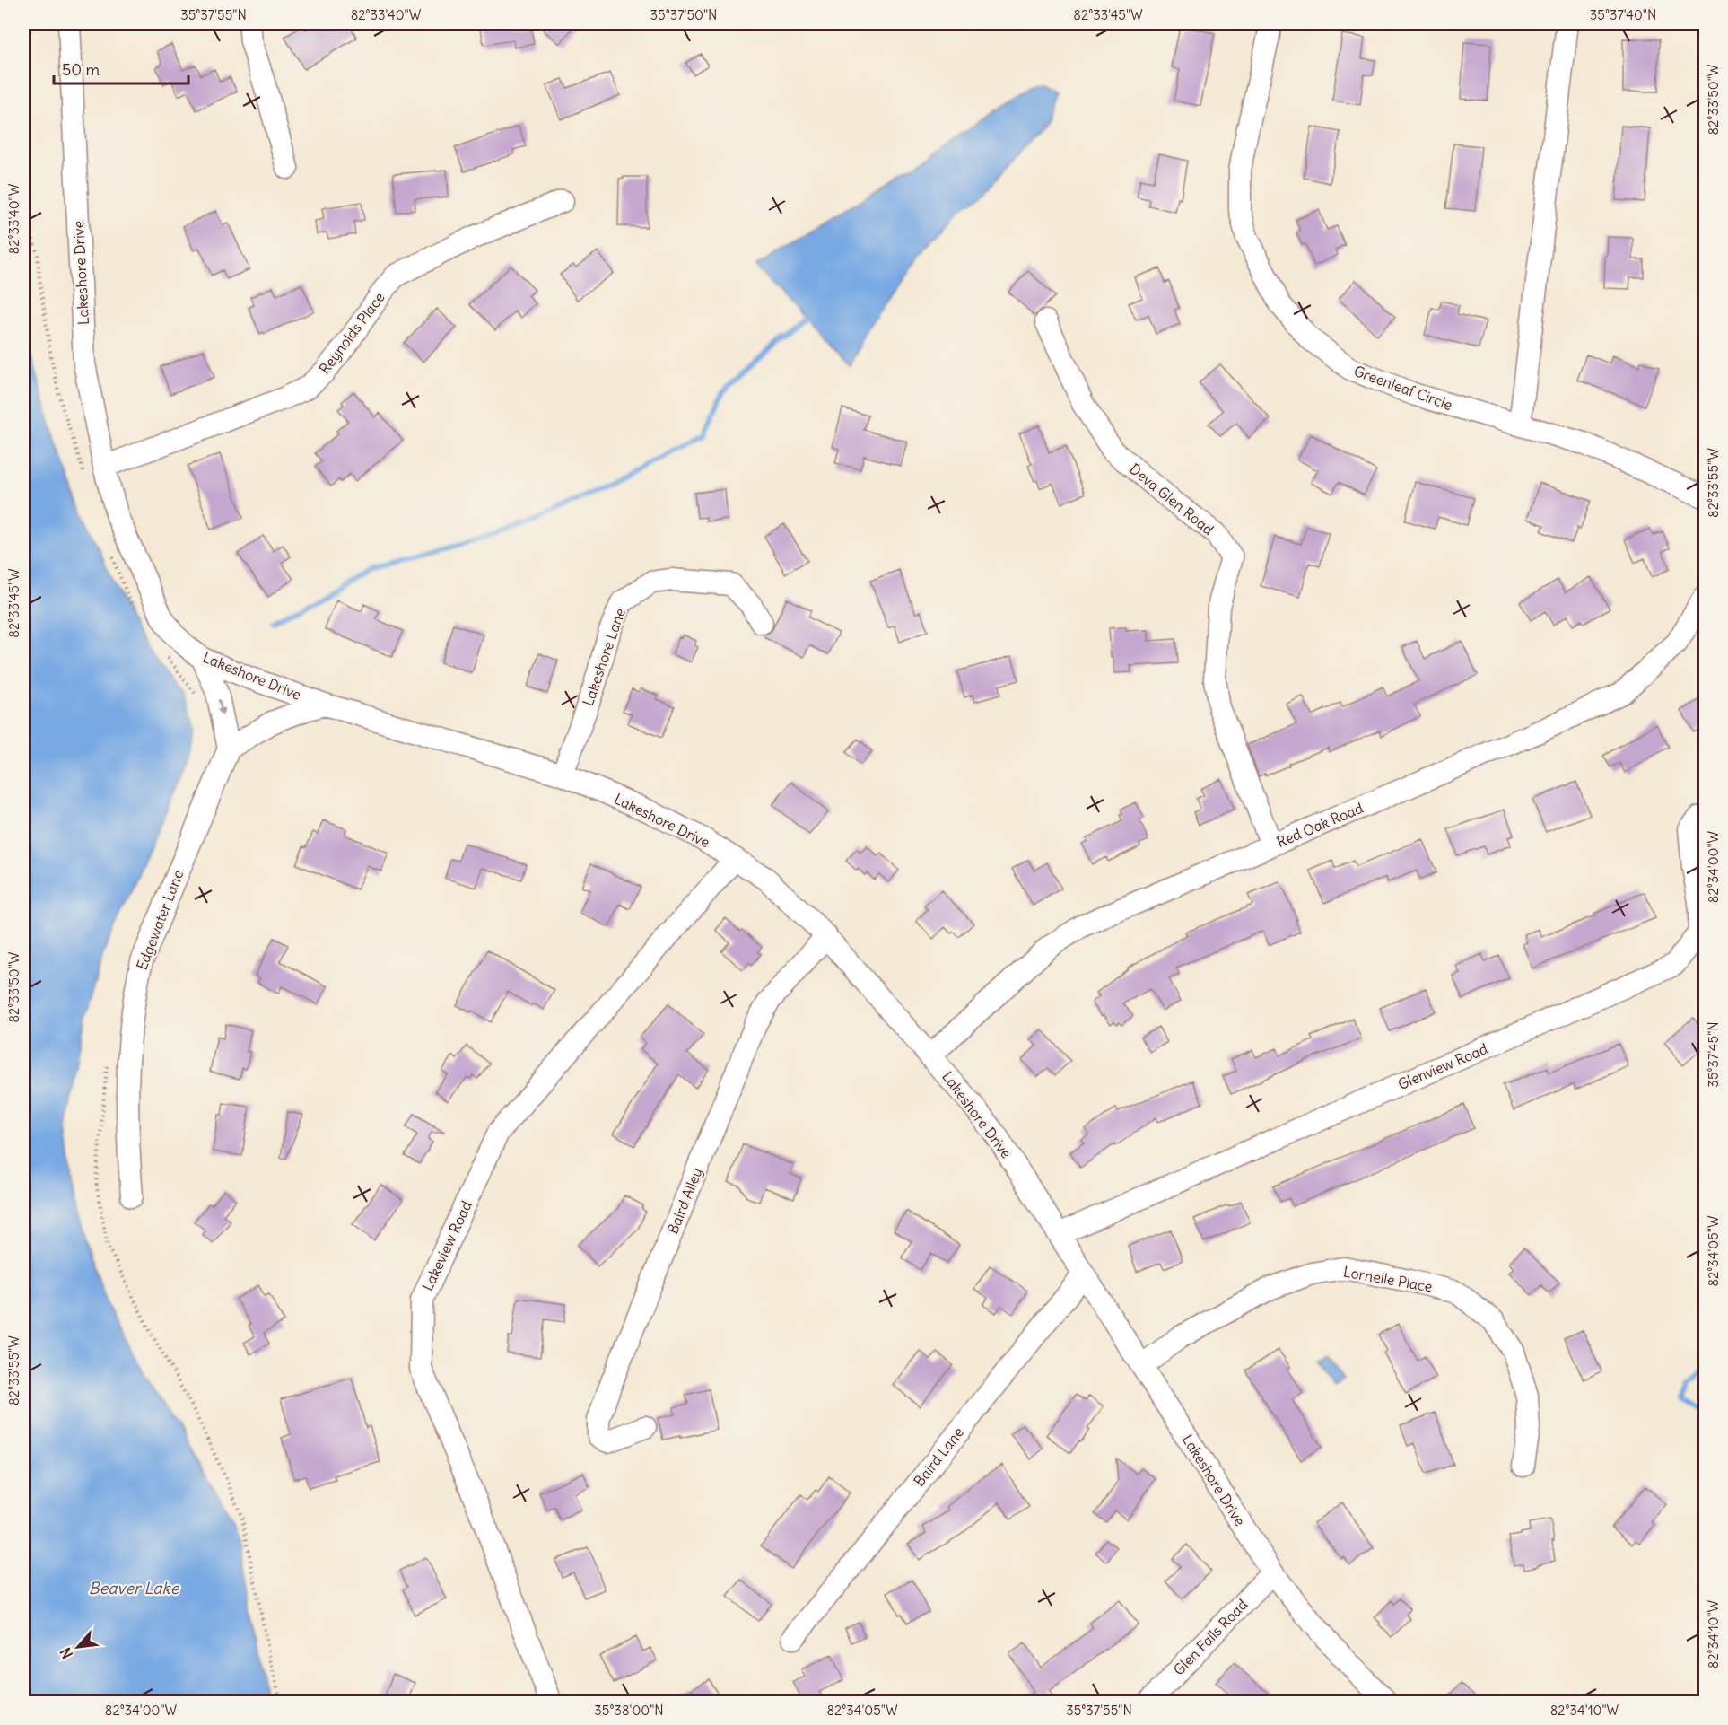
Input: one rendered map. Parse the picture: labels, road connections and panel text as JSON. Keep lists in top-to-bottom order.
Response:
{
  "streets": {
    "street": [
      "Lakeshore Drive",
      "Reynolds Place",
      "Greenleaf Circle",
      "Deva Glen Road",
      "Lakeshore Lane",
      "Red Oak Road",
      "Edgewater Lane",
      "Glenview Road",
      "Baird Alley",
      "Lakeview Road",
      "Lornelle Place",
      "Baird Lane",
      "Glen Falls Road"
    ]
  },
  "crossings": [
    ["Lakeshore Drive", "Reynolds Place"],
    ["Lakeshore Drive", "Lakeshore Lane"],
    ["Lakeshore Drive", "Red Oak Road"],
    ["Lakeshore Drive", "Glenview Road"],
    ["Lakeshore Drive", "Baird Alley"],
    ["Lakeshore Drive", "Lakeview Road"],
    ["Lakeshore Drive", "Lornelle Place"],
    ["Lakeshore Drive", "Baird Lane"],
    ["Lakeshore Drive", "Glen Falls Road"],
    ["Deva Glen Road", "Red Oak Road"]
  ],
  "water": ["Beaver Lake"],
  "scale_bar": "50 m",
  "north": "bottom left",
  "coordinates": [
    "35°37'55\"N",
    "82°33'40\"W",
    "35°37'50\"N",
    "82°33'45\"W",
    "35°37'40\"N",
    "82°33'50\"W",
    "82°33'55\"W",
    "82°34'00\"W",
    "35°37'45\"N",
    "82°34'05\"W",
    "82°34'10\"W",
    "35°38'00\"N"
  ]
}
